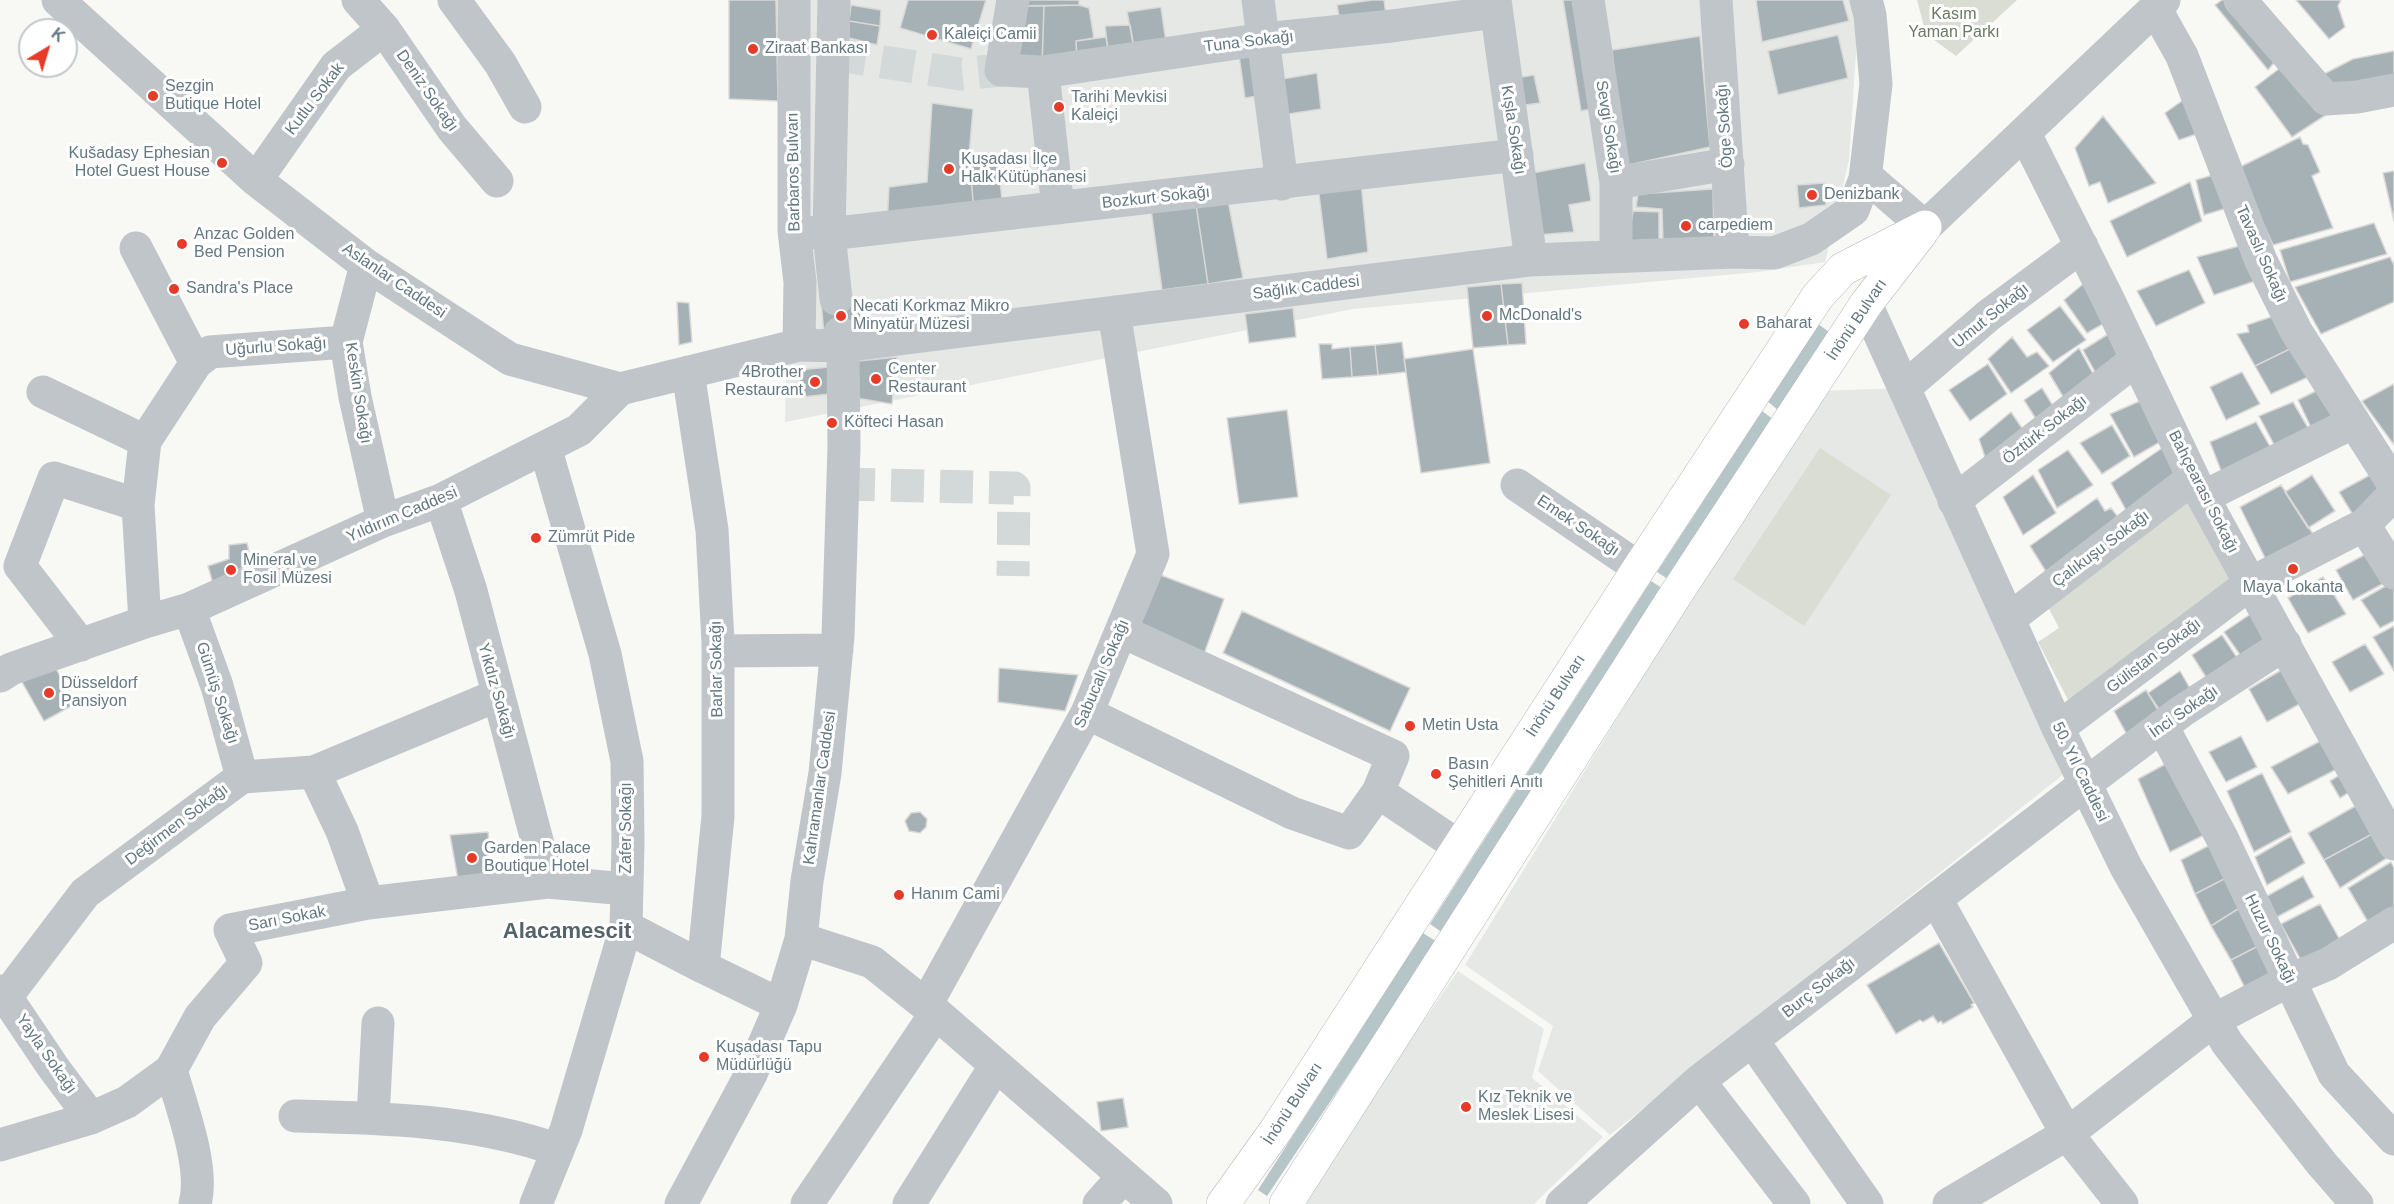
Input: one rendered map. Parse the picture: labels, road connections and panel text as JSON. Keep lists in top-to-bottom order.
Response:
{
  "streets": {
    "main road": ["İnönü Bulvarı"],
    "street": [
      "Tuna Sokağı",
      "Deniz Sokağı",
      "Kutlu Sokak",
      "Öge Sokağı",
      "Sevgi Sokağı",
      "Kışla Sokağı",
      "Barbaros Bulvarı",
      "Bozkurt Sokağı",
      "Tavaslı Sokağı",
      "Aslanlar Caddesi",
      "Sağlık Caddesi",
      "Umut Sokağı",
      "Uğurlu Sokağı",
      "Keskin Sokağı",
      "Öztürk Sokağı",
      "Bahçearası Sokağı",
      "Yıldırım Caddesi",
      "Emek Sokağı",
      "Çalıkuşu Sokağı",
      "Gülistan Sokağı",
      "Barlar Sokağı",
      "Sabucalı Sokağı",
      "Yıkdız Sokağı",
      "Gümüş Sokağı",
      "İnci Sokağı",
      "50. Yıl Caddesi",
      "Kahramanlar Caddesi",
      "Değirmen Sokağı",
      "Zafer Sokağı",
      "Sarı Sokak",
      "Huzur Sokağı",
      "Burç Sokağı",
      "Yayla Sokağı"
    ]
  },
  "crossings": [
    ["Tuna Sokağı", "Kışla Sokağı"],
    ["Deniz Sokağı", "Kutlu Sokak"],
    ["Kutlu Sokak", "Aslanlar Caddesi"],
    ["Öge Sokağı", "Sağlık Caddesi"],
    ["Sevgi Sokağı", "Sağlık Caddesi"],
    ["Kışla Sokağı", "Bozkurt Sokağı"],
    ["Kışla Sokağı", "Sağlık Caddesi"],
    ["Barbaros Bulvarı", "Bozkurt Sokağı"],
    ["Barbaros Bulvarı", "Aslanlar Caddesi"],
    ["Barbaros Bulvarı", "Sağlık Caddesi"],
    ["Tavaslı Sokağı", "İnönü Bulvarı"],
    ["Tavaslı Sokağı", "Bahçearası Sokağı"],
    ["Tavaslı Sokağı", "Çalıkuşu Sokağı"],
    ["Tavaslı Sokağı", "Gülistan Sokağı"],
    ["Aslanlar Caddesi", "Sağlık Caddesi"],
    ["Aslanlar Caddesi", "Keskin Sokağı"],
    ["Aslanlar Caddesi", "Yıldırım Caddesi"],
    ["Aslanlar Caddesi", "Barlar Sokağı"],
    ["Sağlık Caddesi", "Sabucalı Sokağı"],
    ["Sağlık Caddesi", "Kahramanlar Caddesi"],
    ["Umut Sokağı", "Bahçearası Sokağı"],
    ["Umut Sokağı", "50. Yıl Caddesi"],
    ["İnönü Bulvarı", "Bahçearası Sokağı"],
    ["İnönü Bulvarı", "Emek Sokağı"],
    ["İnönü Bulvarı", "50. Yıl Caddesi"],
    ["Uğurlu Sokağı", "Keskin Sokağı"],
    ["Keskin Sokağı", "Yıldırım Caddesi"],
    ["Öztürk Sokağı", "Bahçearası Sokağı"],
    ["Öztürk Sokağı", "50. Yıl Caddesi"],
    ["Bahçearası Sokağı", "Çalıkuşu Sokağı"],
    ["Bahçearası Sokağı", "Gülistan Sokağı"],
    ["Bahçearası Sokağı", "İnci Sokağı"],
    ["Yıldırım Caddesi", "Yıkdız Sokağı"],
    ["Yıldırım Caddesi", "Gümüş Sokağı"],
    ["Yıldırım Caddesi", "Zafer Sokağı"],
    ["Çalıkuşu Sokağı", "50. Yıl Caddesi"],
    ["Gülistan Sokağı", "50. Yıl Caddesi"],
    ["Yıkdız Sokağı", "Değirmen Sokağı"],
    ["Yıkdız Sokağı", "Sarı Sokak"],
    ["Gümüş Sokağı", "Değirmen Sokağı"],
    ["İnci Sokağı", "50. Yıl Caddesi"],
    ["İnci Sokağı", "Huzur Sokağı"],
    ["İnci Sokağı", "Burç Sokağı"],
    ["50. Yıl Caddesi", "Burç Sokağı"],
    ["Değirmen Sokağı", "Yayla Sokağı"],
    ["Zafer Sokağı", "Sarı Sokak"],
    ["Sarı Sokak", "Yayla Sokağı"]
  ],
  "districts": ["Alacamescit"],
  "parks": ["Kasım Yaman Parkı"],
  "places": [
    "Kaleiçi Camii",
    "Ziraat Bankası",
    "Sezgin Butique Hotel",
    "Tarihi Mevkisi Kaleiçi",
    "Kušadasy Ephesian Hotel Guest House",
    "Kuşadası İlçe Halk Kütüphanesi",
    "Denizbank",
    "carpediem",
    "Anzac Golden Bed Pension",
    "Sandra's Place",
    "Necati Korkmaz Mikro Minyatür Müzesi",
    "McDonald's",
    "Baharat",
    "Center Restaurant",
    "4Brother Restaurant",
    "Köfteci Hasan",
    "Zümrüt Pide",
    "Maya Lokanta",
    "Mineral ve Fosil Müzesi",
    "Düsseldorf Pansiyon",
    "Metin Usta",
    "Basın Şehitleri Anıtı",
    "Garden Palace Boutique Hotel",
    "Hanım Cami",
    "Kuşadası Tapu Müdürlüğü",
    "Kız Teknik ve Meslek Lisesi"
  ],
  "north": "top right"
}
